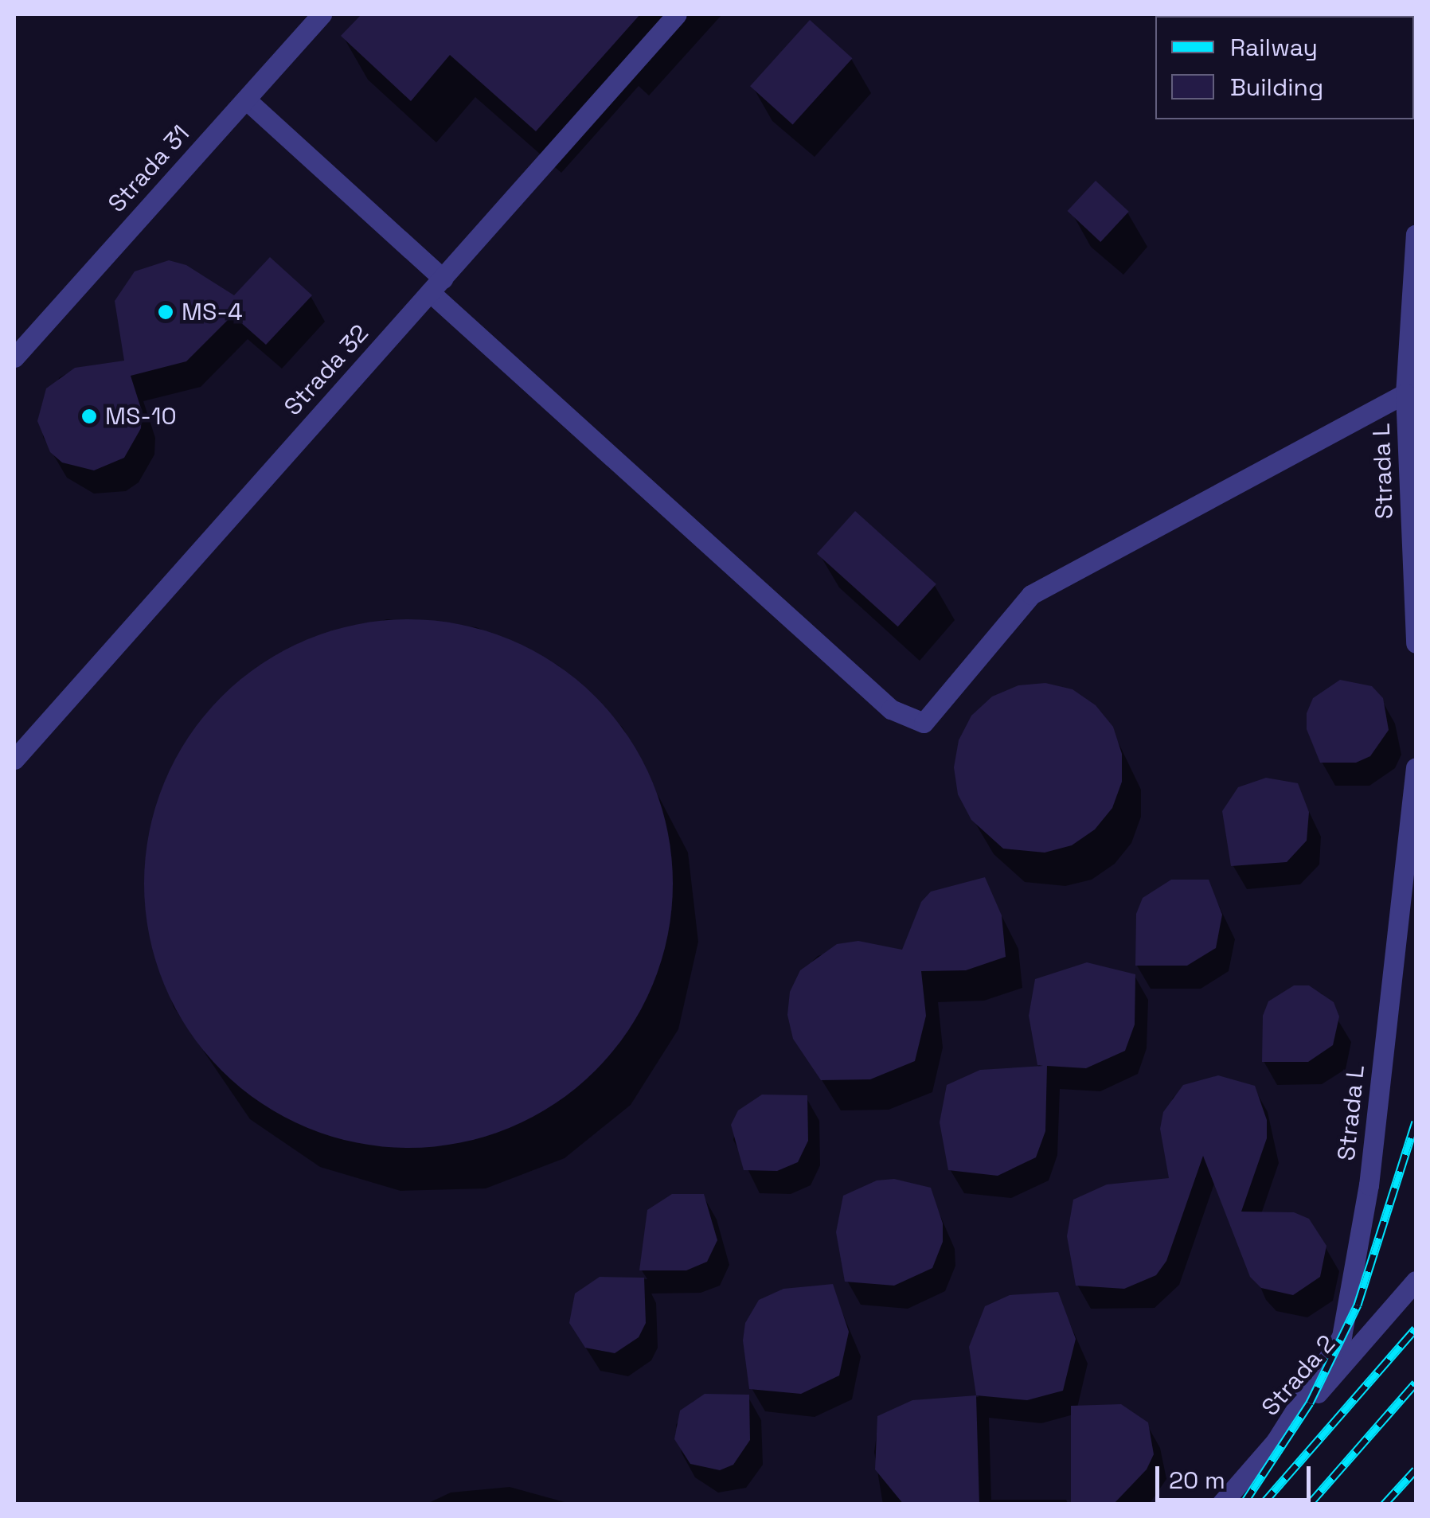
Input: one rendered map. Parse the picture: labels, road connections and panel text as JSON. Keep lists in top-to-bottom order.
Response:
{
  "streets": {
    "lane": [
      "Strada 31",
      "Strada 32",
      "Strada L",
      "Strada 2"
    ]
  },
  "crossings": [
    ["Strada L", "Strada 2"]
  ],
  "places": ["MS-4", "MS-10"],
  "legend": ["Railway", "Building"],
  "scale_bar": "20 m"
}
